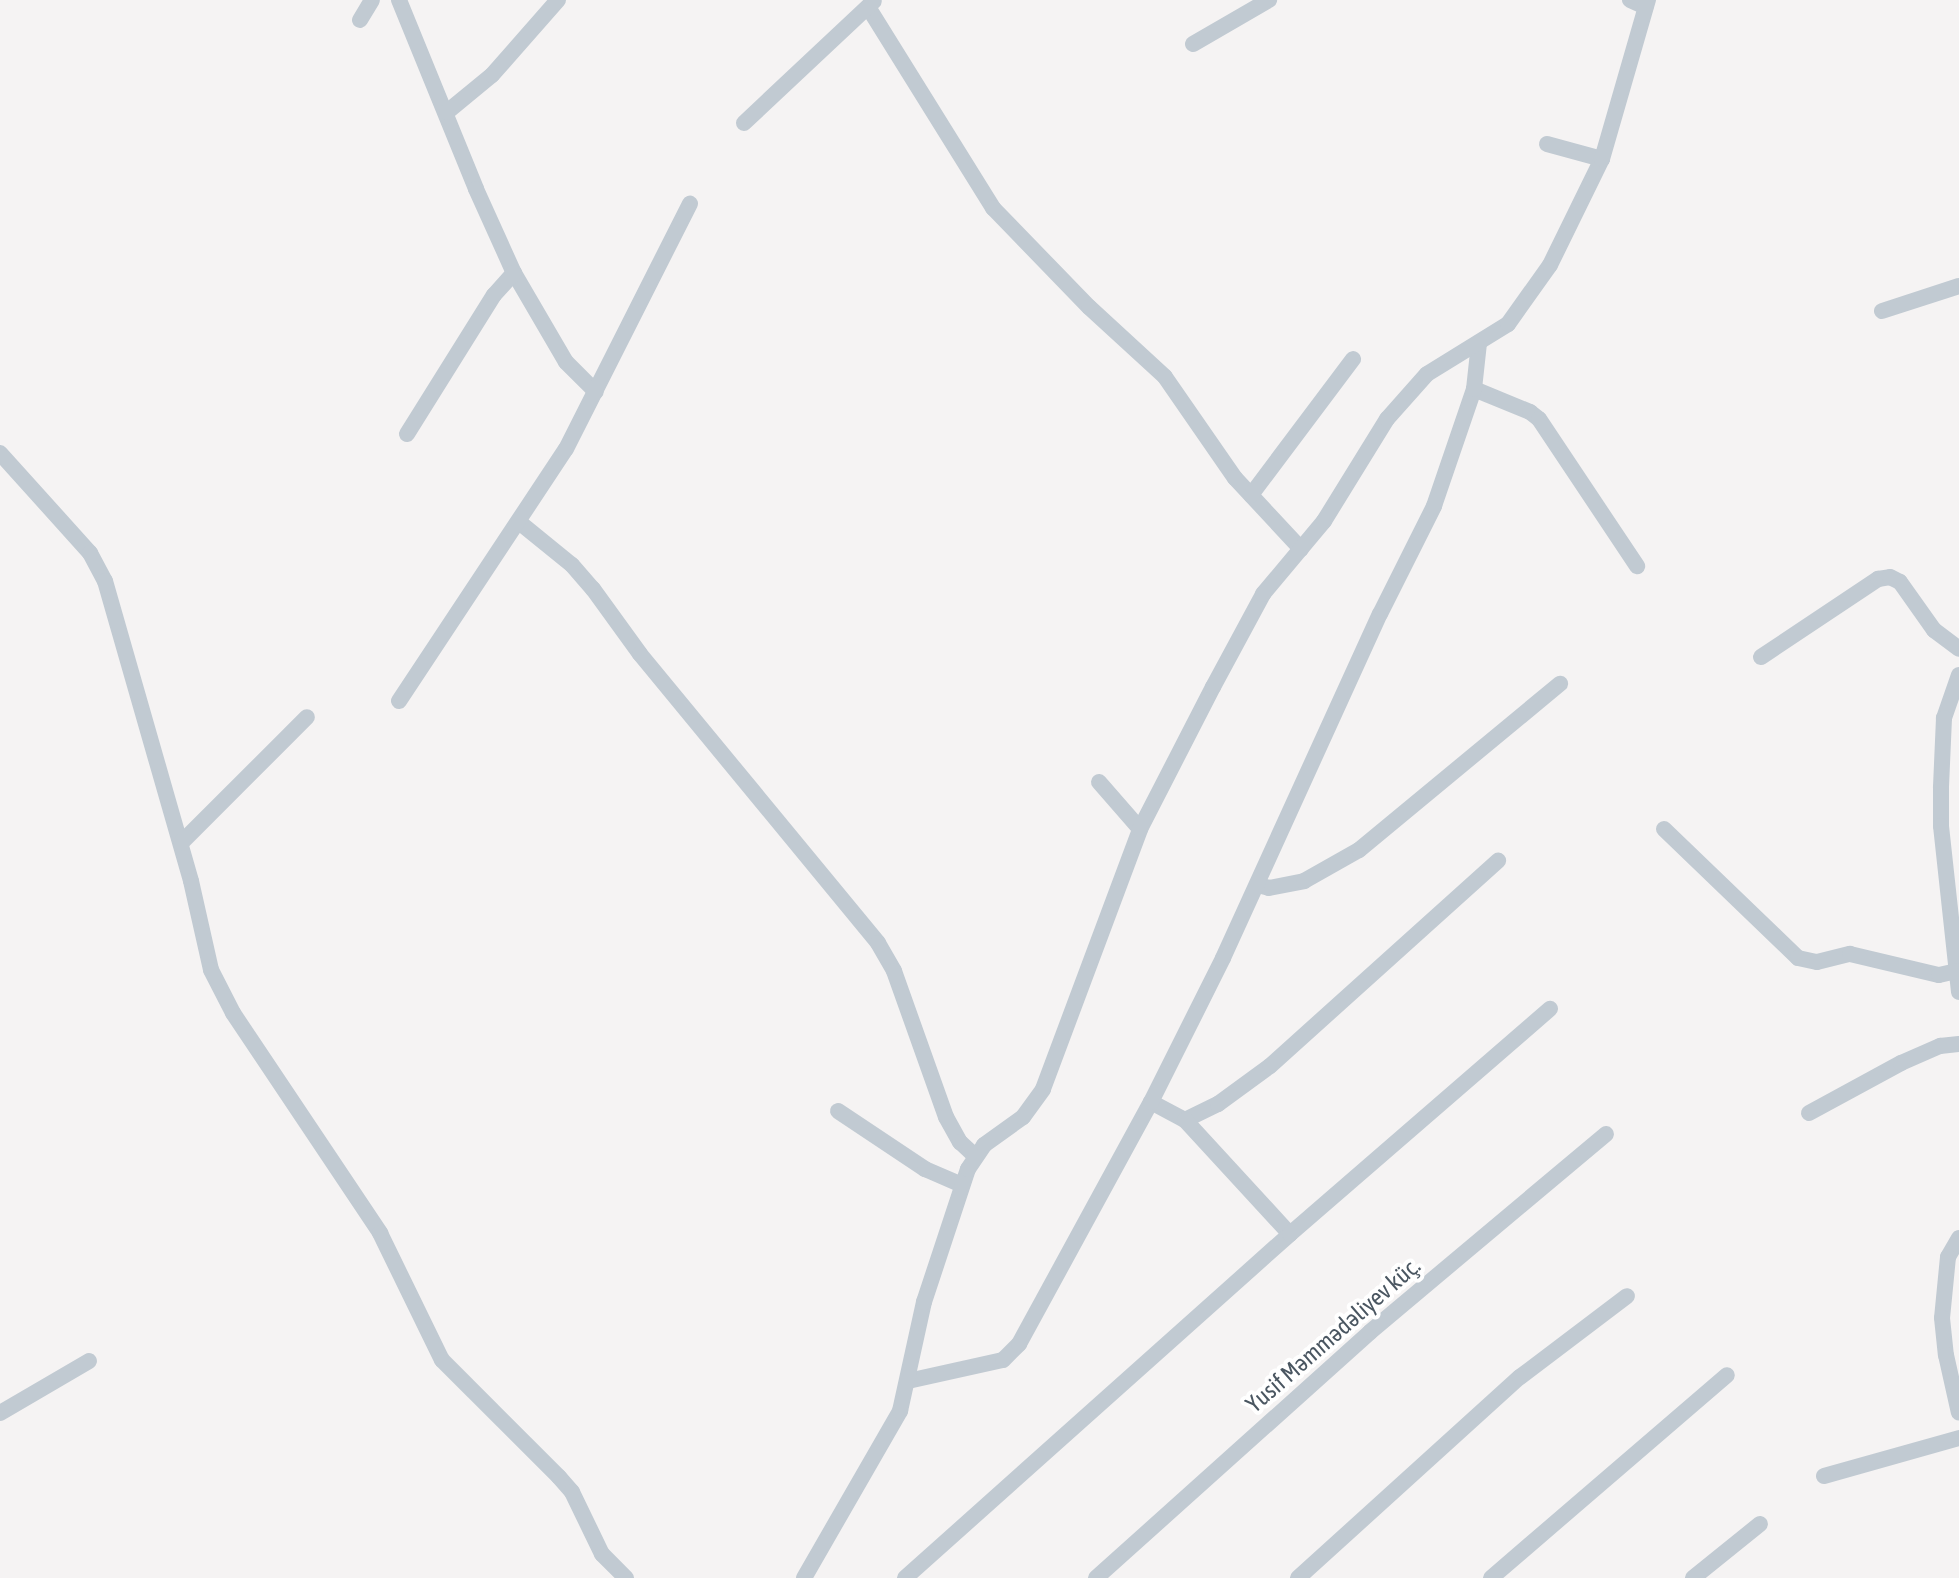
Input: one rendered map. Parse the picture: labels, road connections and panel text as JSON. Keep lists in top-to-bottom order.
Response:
{
  "streets": {
    "street": ["Yusif Məmmədəliyev küç."]
  }
}
